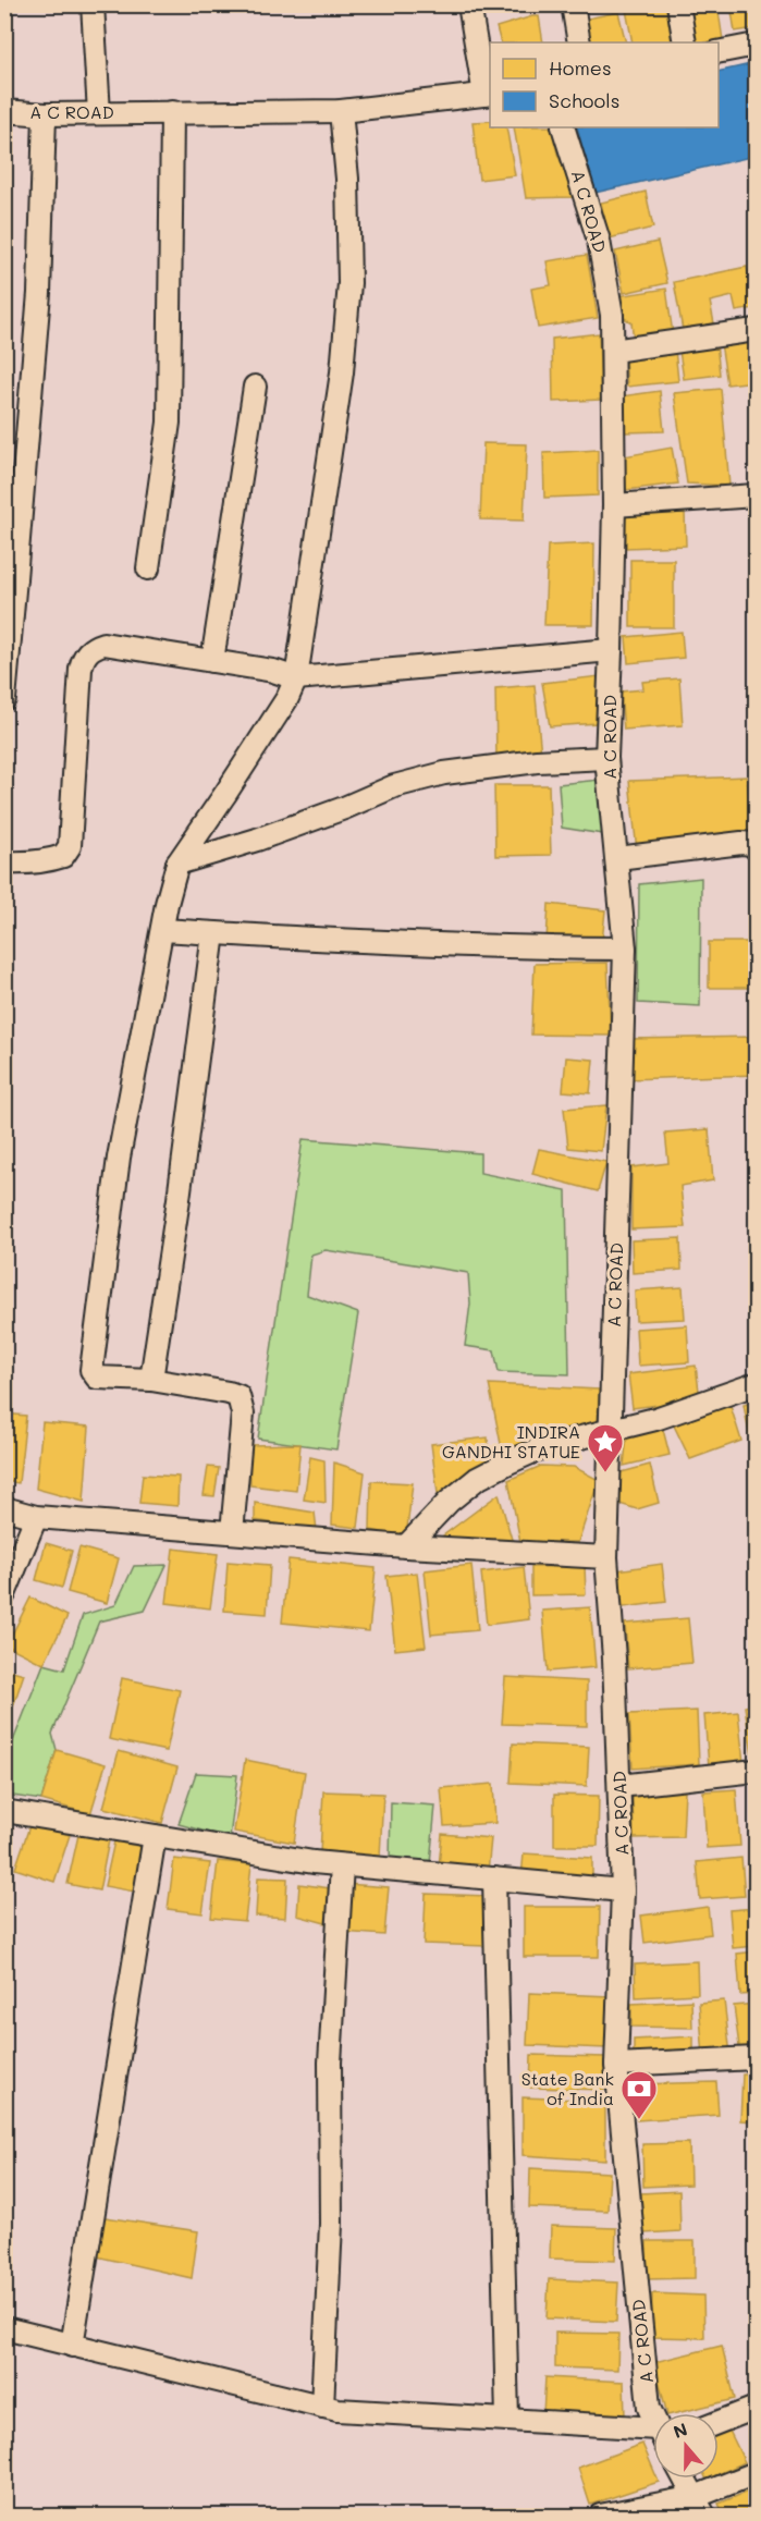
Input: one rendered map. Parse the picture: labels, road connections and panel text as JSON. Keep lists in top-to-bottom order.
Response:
{
  "streets": {
    "street": ["A C ROAD"]
  },
  "places": {
    "place": ["INDIRA GANDHI STATUE"],
    "bank": ["State Bank of India"]
  },
  "legend": ["Homes", "Schools"],
  "north": "top"
}
